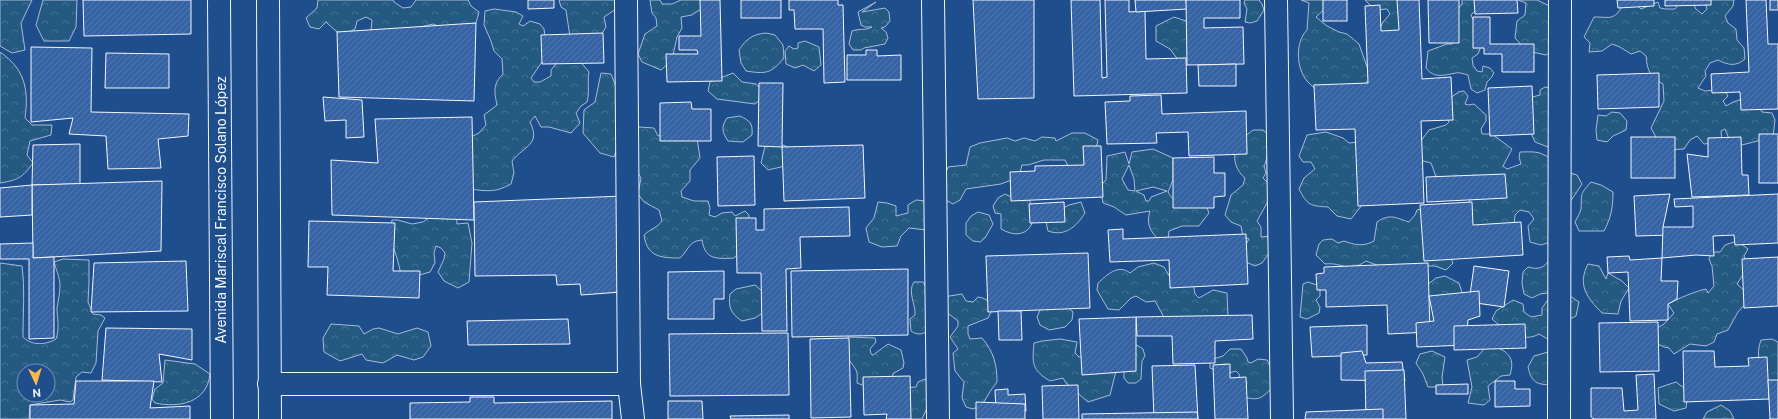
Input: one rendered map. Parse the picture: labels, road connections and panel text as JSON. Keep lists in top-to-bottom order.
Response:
{
  "streets": {
    "street": ["Avenida Mariscal Francisco Solano López"]
  },
  "north": "bottom"
}
